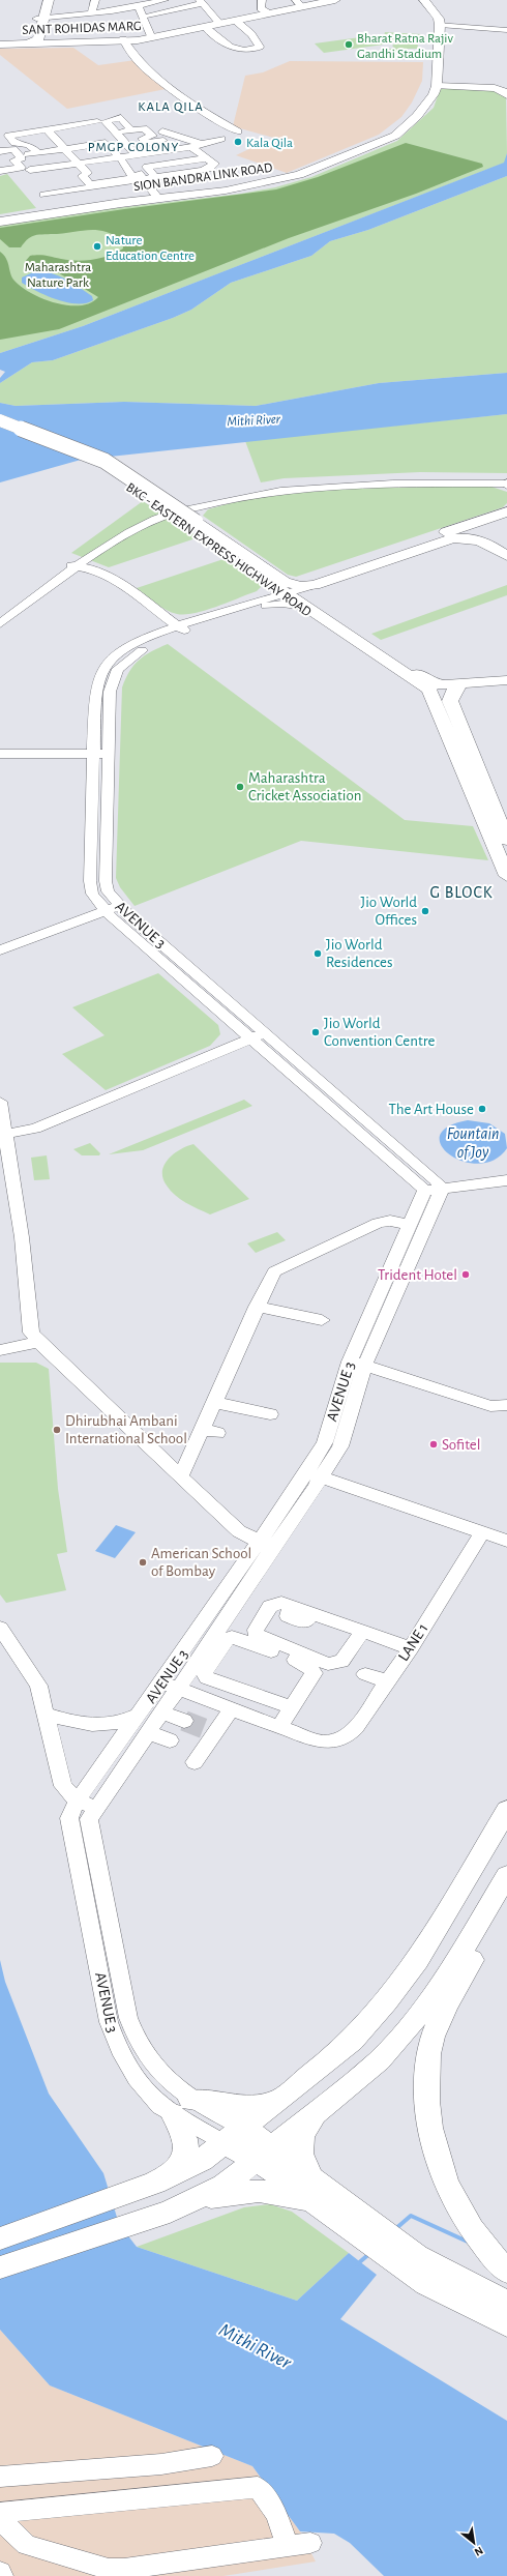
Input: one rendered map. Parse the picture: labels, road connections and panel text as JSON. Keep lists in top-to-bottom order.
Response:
{
  "streets": {
    "main road": ["SANT ROHIDAS MARG", "SION BANDRA LINK ROAD", "BKC - EASTERN EXPRESS HIGHWAY ROAD"],
    "street": ["AVENUE 3", "LANE 1"]
  },
  "crossings": [
    ["BKC - EASTERN EXPRESS HIGHWAY ROAD", "AVENUE 3"]
  ],
  "districts": ["KALA QILA", "PMGP COLONY", "G BLOCK"],
  "water": ["Mithi River", "Fountain of Joy"],
  "parks": ["Maharashtra Nature Park"],
  "places": [
    "Bharat Ratna Rajiv Gandhi Stadium",
    "Kala Qila",
    "Nature Education Centre",
    "Maharashtra Cricket Association",
    "Jio World Offices",
    "Jio World Residences",
    "Jio World Convention Centre",
    "The Art House",
    "Trident Hotel",
    "Dhirubhai Ambani International School",
    "Sofitel",
    "American School of Bombay"
  ],
  "north": "bottom right"
}
